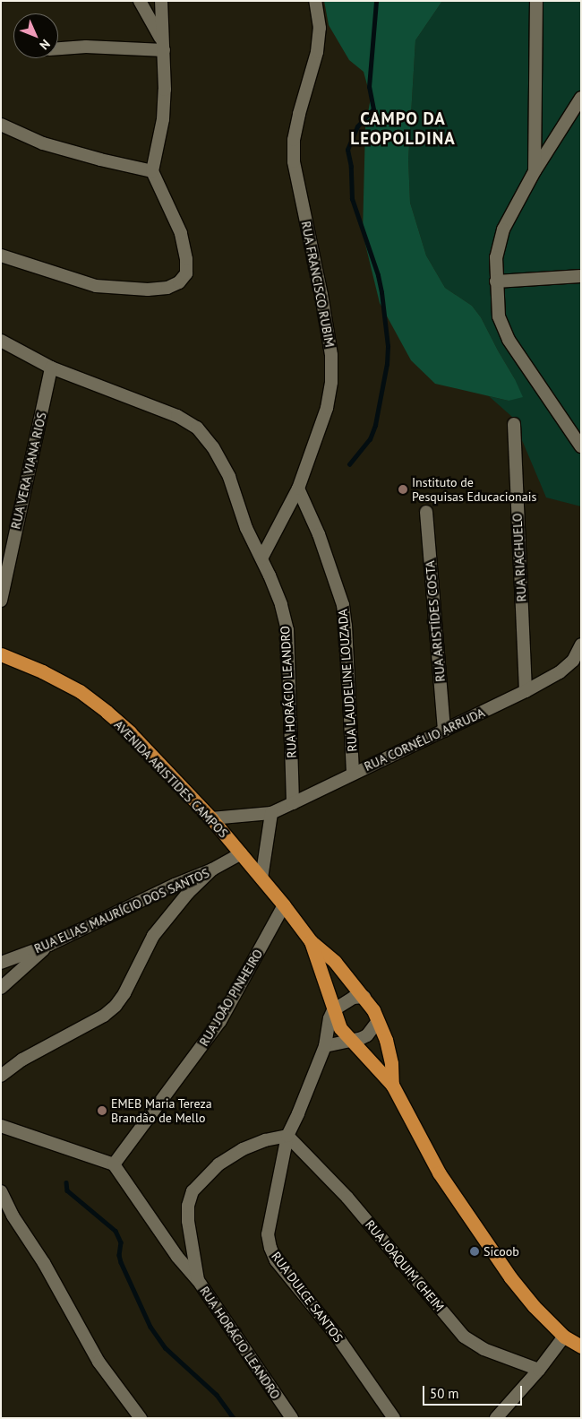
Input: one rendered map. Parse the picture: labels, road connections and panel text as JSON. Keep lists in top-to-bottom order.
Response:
{
  "streets": {
    "highway": ["AVENIDA ARISTIDES CAMPOS"],
    "street": [
      "RUA FRANCISCO RUBIM",
      "RUA VERA VIANA RIOS",
      "RUA RIACHUELO",
      "RUA ARISTÍDES COSTA",
      "RUA LAUDELINE LOUZADA",
      "RUA HORÁCIO LEANDRO",
      "RUA CORNÉLIO ARRUDA",
      "RUA ELIAS MAURÍCIO DOS SANTOS",
      "RUA JOÃO PINHEIRO",
      "RUA JOAQUIM CHEIM",
      "RUA DULCE SANTOS"
    ]
  },
  "crossings": [
    ["RUA FRANCISCO RUBIM", "RUA LAUDELINE LOUZADA"],
    ["RUA FRANCISCO RUBIM", "RUA HORÁCIO LEANDRO"],
    ["RUA VERA VIANA RIOS", "RUA HORÁCIO LEANDRO"],
    ["RUA RIACHUELO", "RUA CORNÉLIO ARRUDA"],
    ["RUA ARISTÍDES COSTA", "RUA CORNÉLIO ARRUDA"],
    ["RUA LAUDELINE LOUZADA", "RUA CORNÉLIO ARRUDA"],
    ["RUA HORÁCIO LEANDRO", "RUA CORNÉLIO ARRUDA"],
    ["RUA HORÁCIO LEANDRO", "RUA JOAQUIM CHEIM"],
    ["RUA HORÁCIO LEANDRO", "RUA DULCE SANTOS"],
    ["RUA CORNÉLIO ARRUDA", "AVENIDA ARISTIDES CAMPOS"],
    ["AVENIDA ARISTIDES CAMPOS", "RUA ELIAS MAURÍCIO DOS SANTOS"],
    ["AVENIDA ARISTIDES CAMPOS", "RUA JOÃO PINHEIRO"],
    ["RUA JOAQUIM CHEIM", "RUA DULCE SANTOS"]
  ],
  "districts": ["CAMPO DA LEOPOLDINA"],
  "places": ["Instituto de Pesquisas Educacionais", "EMEB Maria Tereza Brandão de Mello", "Sicoob"],
  "scale_bar": "50 m",
  "north": "bottom right"
}
